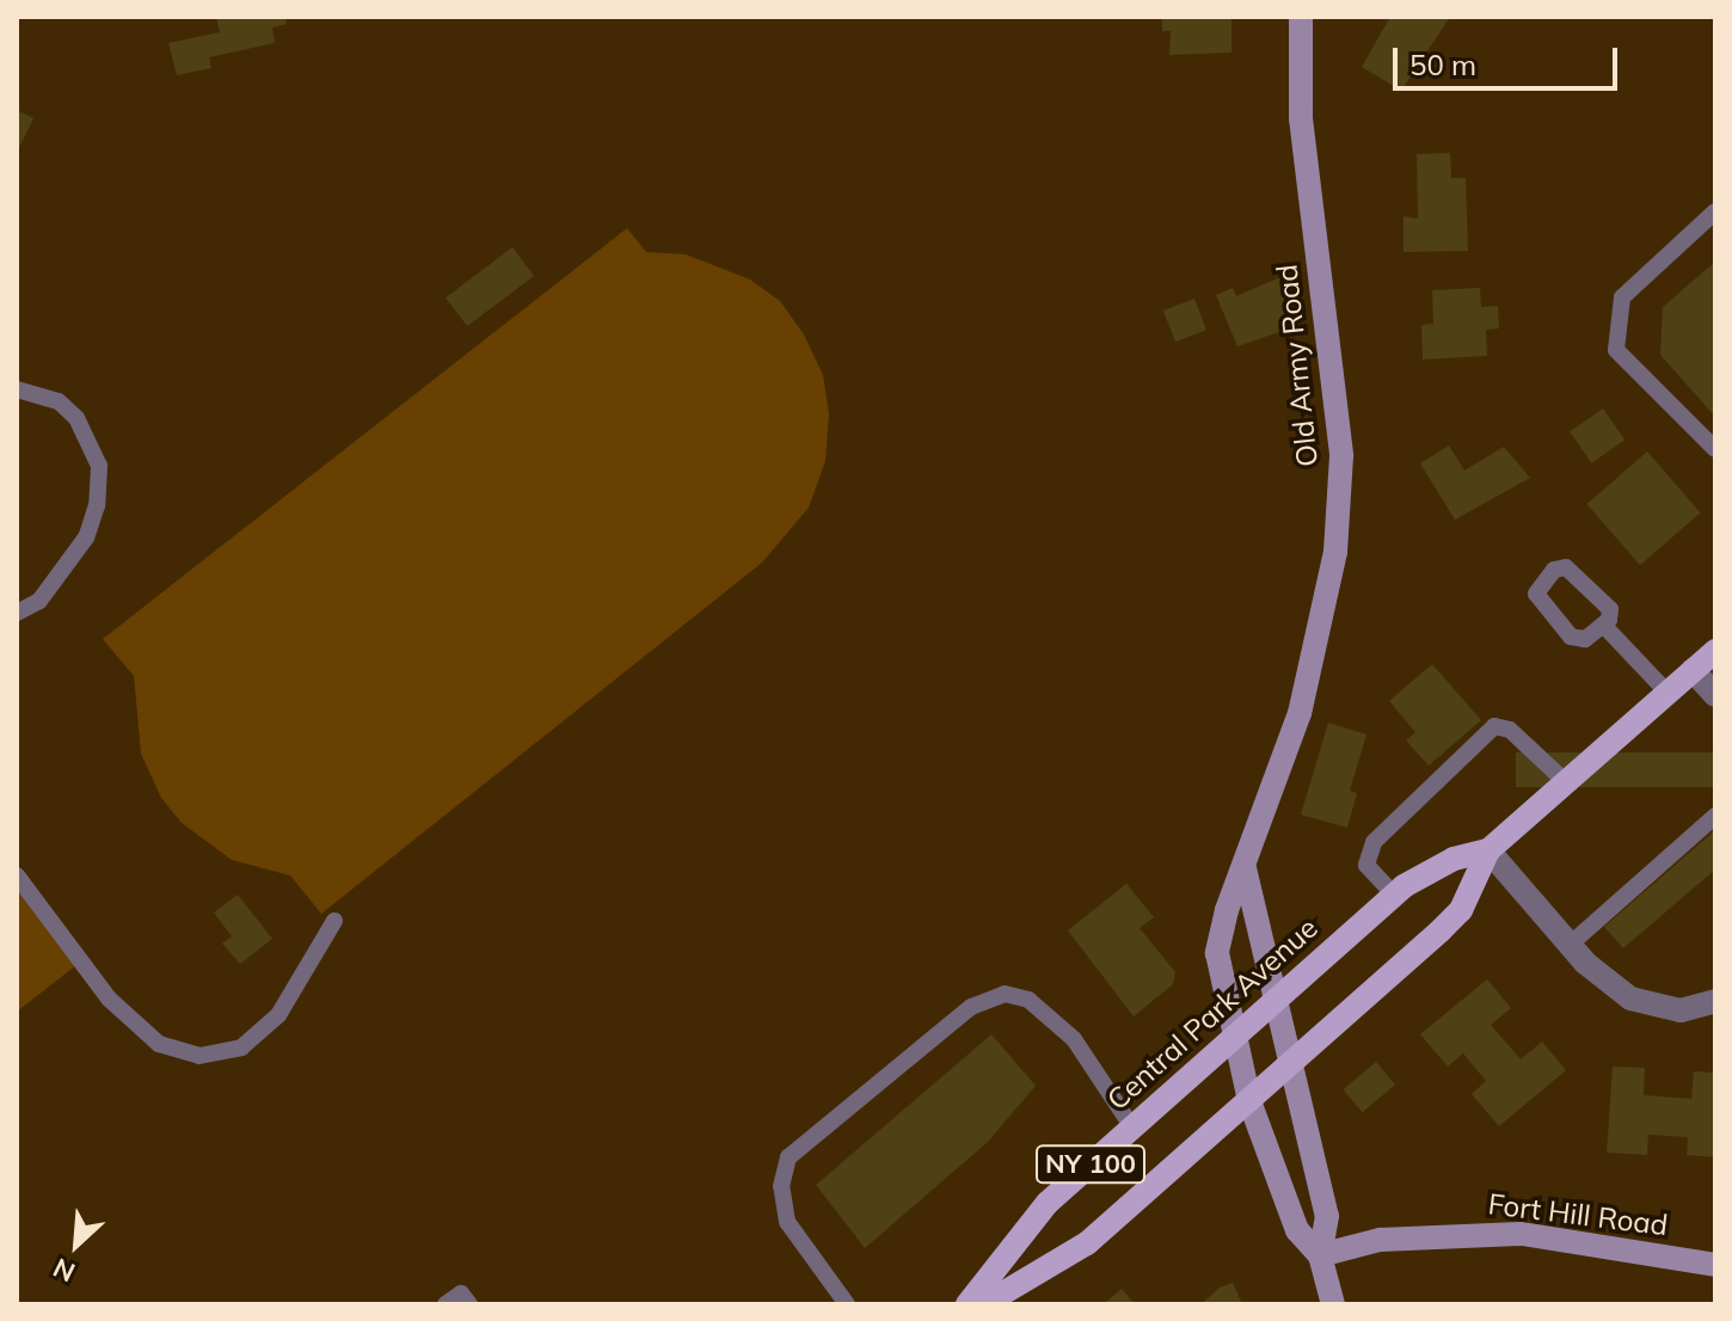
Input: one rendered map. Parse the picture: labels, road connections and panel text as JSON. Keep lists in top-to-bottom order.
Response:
{
  "streets": {
    "main road": ["Central Park Avenue", "NY 100"],
    "street": ["Old Army Road", "Fort Hill Road"]
  },
  "crossings": [
    ["Old Army Road", "Central Park Avenue"],
    ["Old Army Road", "Fort Hill Road"]
  ],
  "scale_bar": "50 m",
  "north": "bottom left"
}
